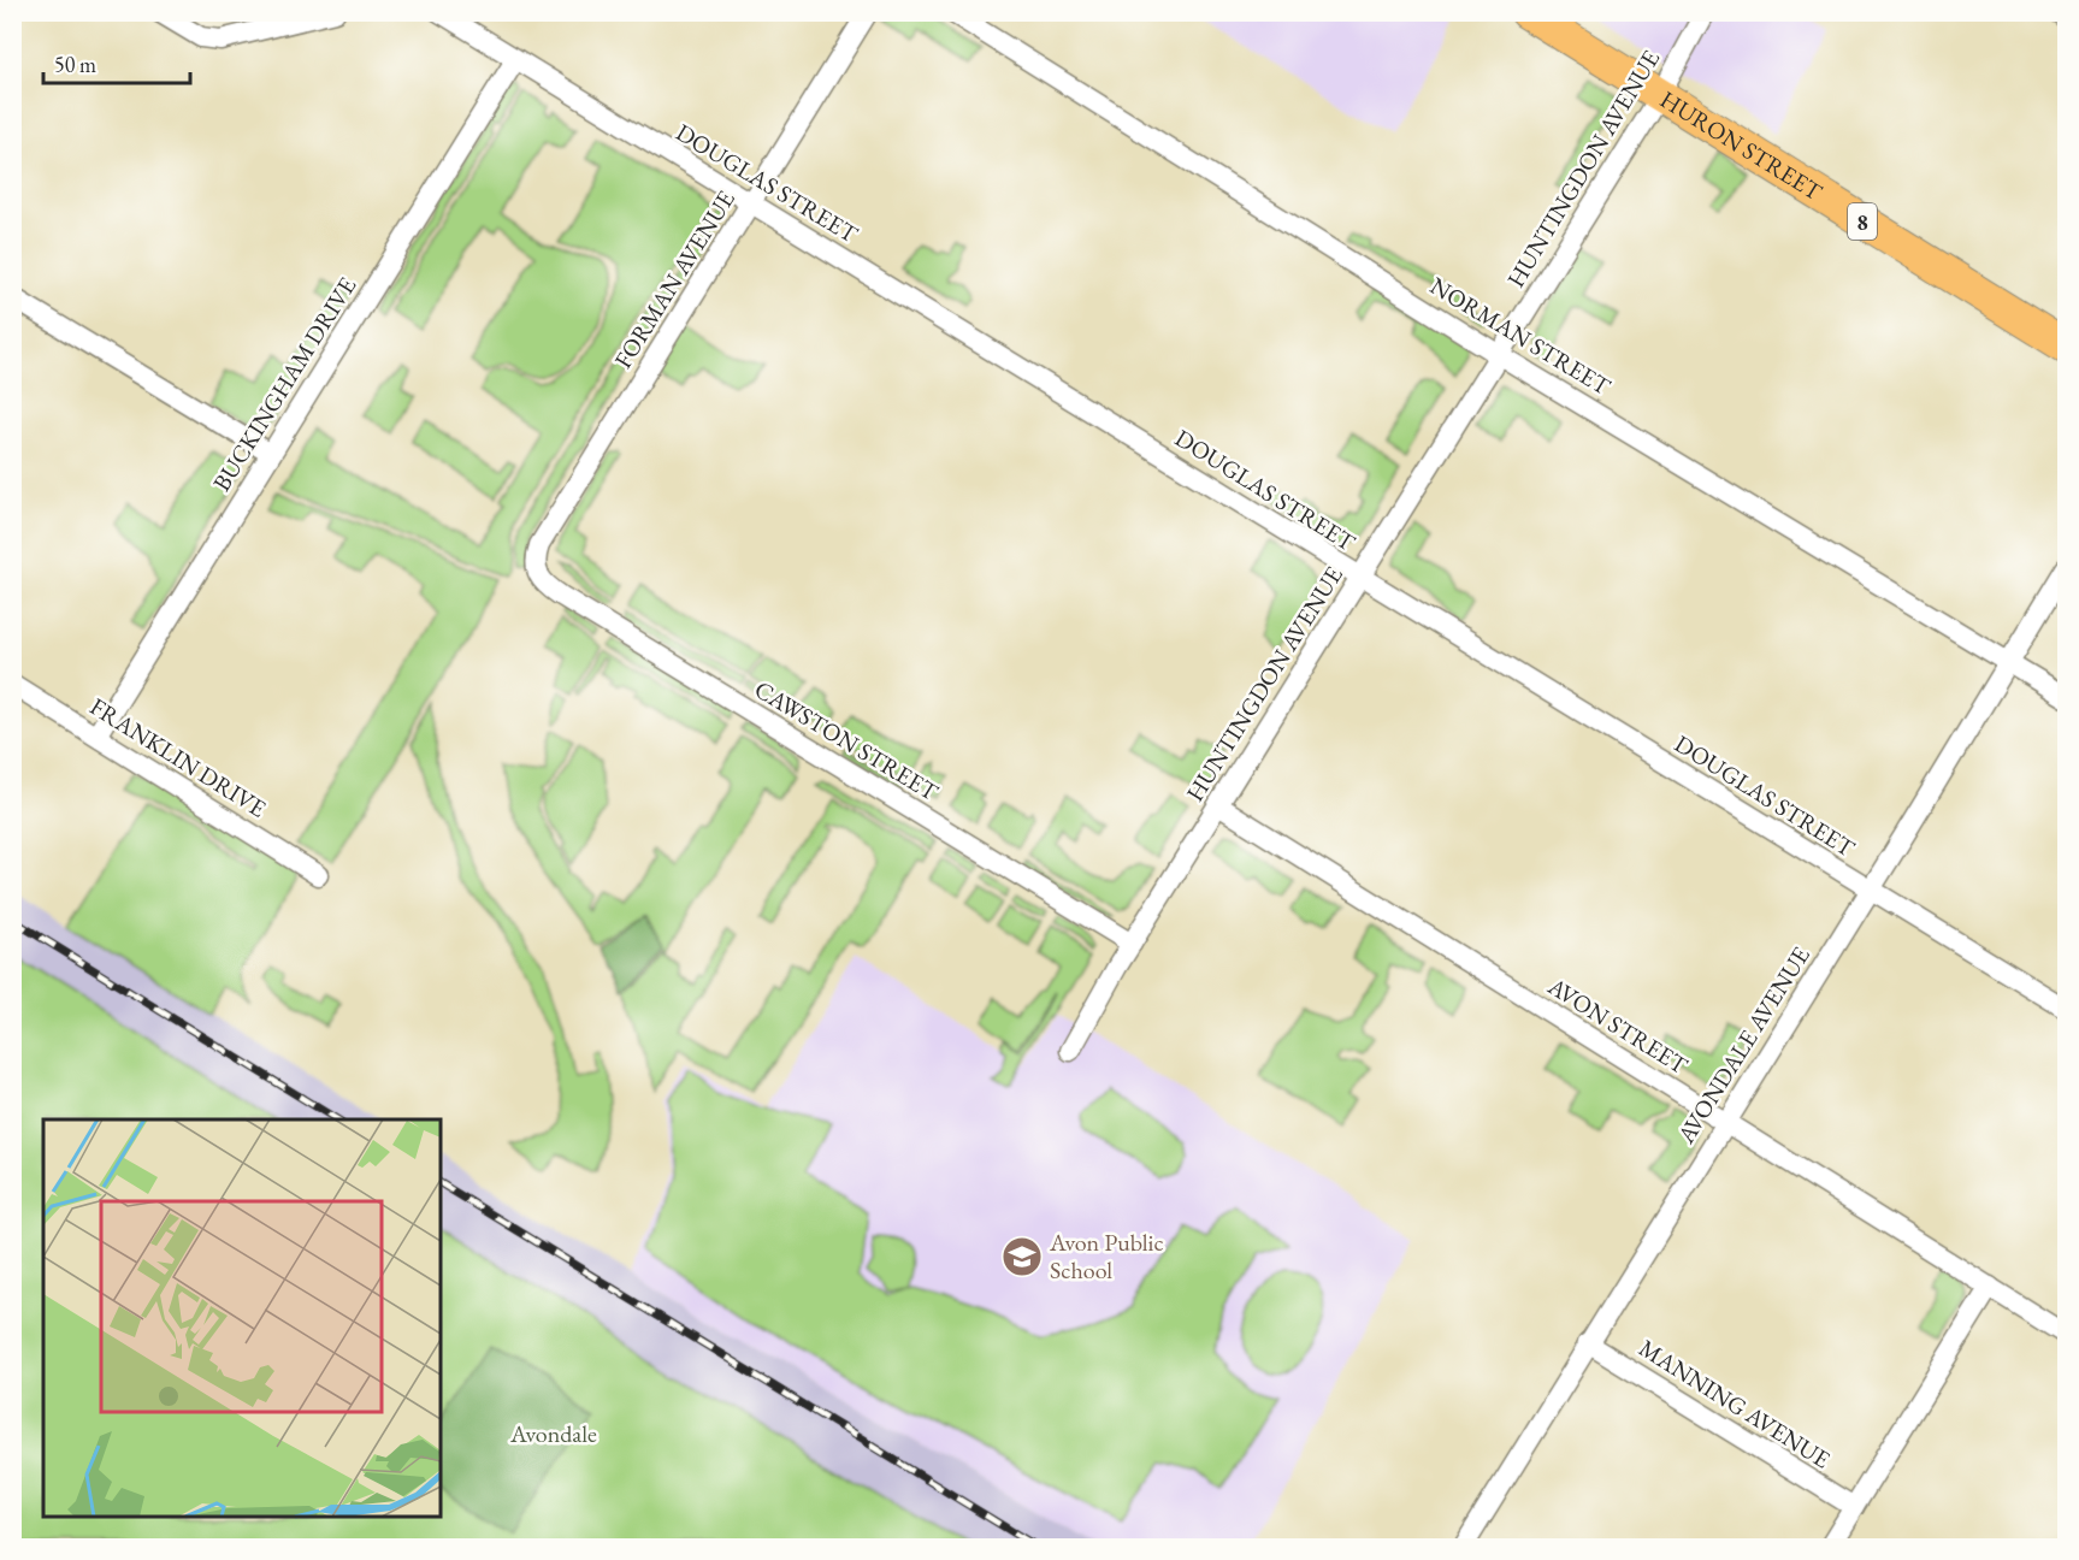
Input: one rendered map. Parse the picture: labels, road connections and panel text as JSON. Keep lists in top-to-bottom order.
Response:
{
  "streets": {
    "main road": ["HURON STREET", "8"],
    "street": [
      "HUNTINGDON AVENUE",
      "DOUGLAS STREET",
      "FORMAN AVENUE",
      "NORMAN STREET",
      "BUCKINGHAM DRIVE",
      "CAWSTON STREET",
      "FRANKLIN DRIVE",
      "AVON STREET",
      "AVONDALE AVENUE",
      "MANNING AVENUE"
    ]
  },
  "crossings": [
    ["HURON STREET", "HUNTINGDON AVENUE"],
    ["HUNTINGDON AVENUE", "DOUGLAS STREET"],
    ["HUNTINGDON AVENUE", "NORMAN STREET"],
    ["HUNTINGDON AVENUE", "CAWSTON STREET"],
    ["HUNTINGDON AVENUE", "AVON STREET"],
    ["DOUGLAS STREET", "FORMAN AVENUE"],
    ["DOUGLAS STREET", "BUCKINGHAM DRIVE"],
    ["DOUGLAS STREET", "AVONDALE AVENUE"],
    ["FORMAN AVENUE", "CAWSTON STREET"],
    ["NORMAN STREET", "AVONDALE AVENUE"],
    ["BUCKINGHAM DRIVE", "FRANKLIN DRIVE"],
    ["AVON STREET", "AVONDALE AVENUE"],
    ["AVONDALE AVENUE", "MANNING AVENUE"]
  ],
  "parks": ["Avondale"],
  "places": {
    "school or university": ["Avon Public School"]
  },
  "scale_bar": "50 m"
}
